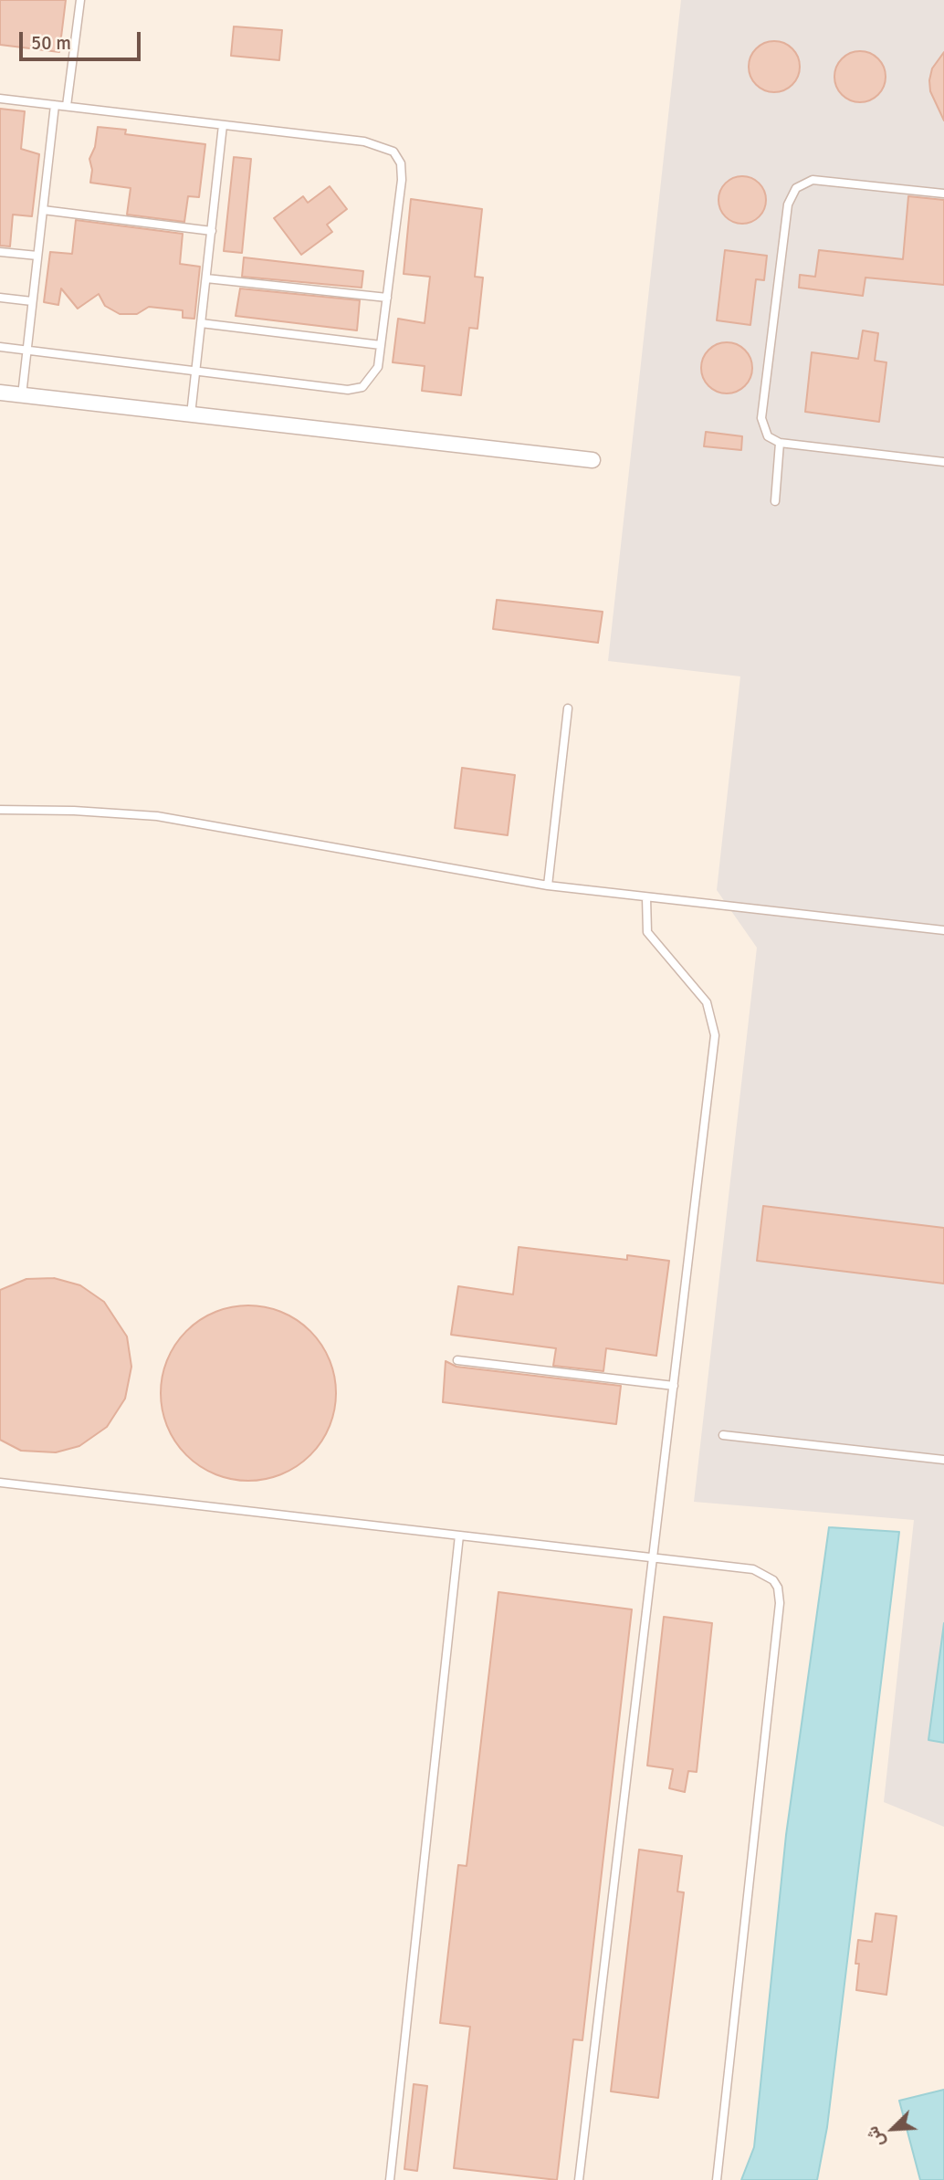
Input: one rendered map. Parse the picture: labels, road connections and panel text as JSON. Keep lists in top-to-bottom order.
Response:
{
  "scale_bar": "50 m",
  "north": "bottom left"
}
